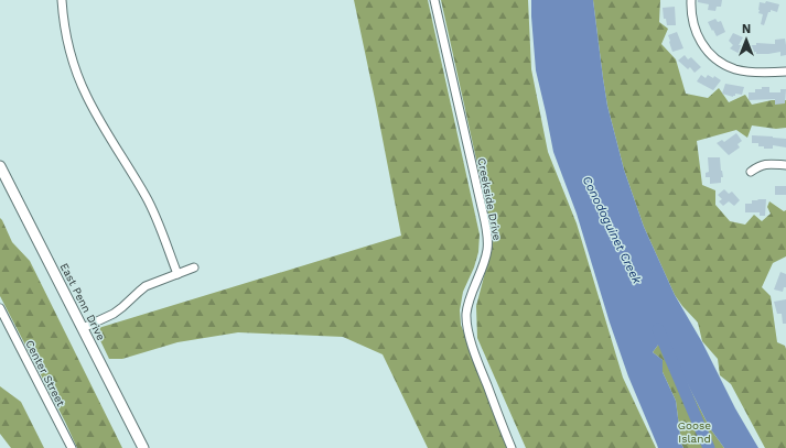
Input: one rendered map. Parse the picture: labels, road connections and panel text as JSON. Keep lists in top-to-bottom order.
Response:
{
  "streets": {
    "main road": ["East Penn Drive"],
    "street": ["Creekside Drive", "Center Street"]
  },
  "water": ["Conodoguinet Creek"],
  "parks": ["Goose Island"],
  "north": "top"
}
